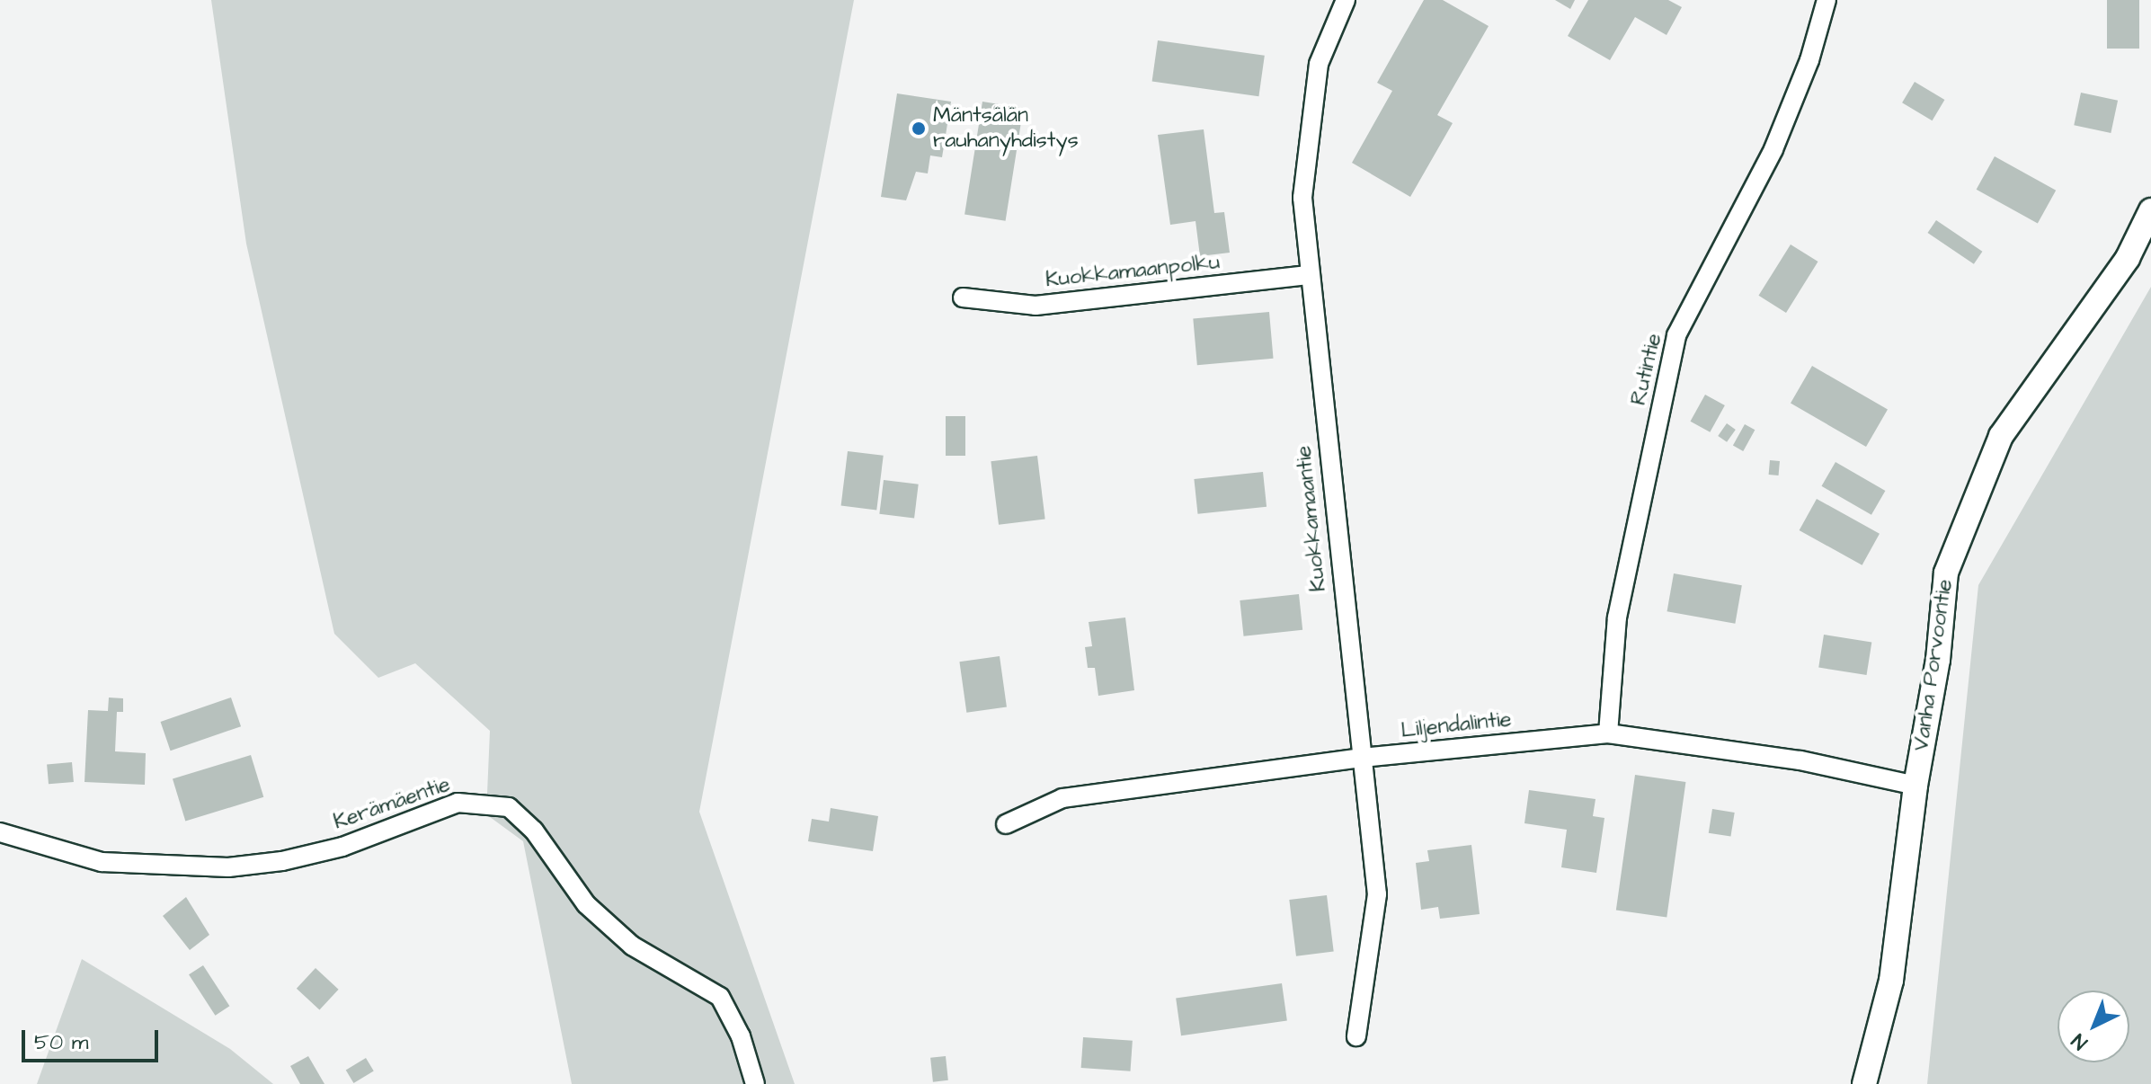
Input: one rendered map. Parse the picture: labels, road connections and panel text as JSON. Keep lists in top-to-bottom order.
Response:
{
  "streets": {
    "main road": ["Vanha Porvoontie"],
    "street": [
      "Kuokkamaanpolku",
      "Rutintie",
      "Kuokkamaantie",
      "Liljendalintie",
      "Kerämäentie"
    ]
  },
  "crossings": [
    ["Kuokkamaanpolku", "Kuokkamaantie"],
    ["Rutintie", "Liljendalintie"],
    ["Kuokkamaantie", "Liljendalintie"],
    ["Vanha Porvoontie", "Liljendalintie"]
  ],
  "places": ["Mäntsälän rauhanyhdistys"],
  "scale_bar": "50 m",
  "north": "bottom left"
}
